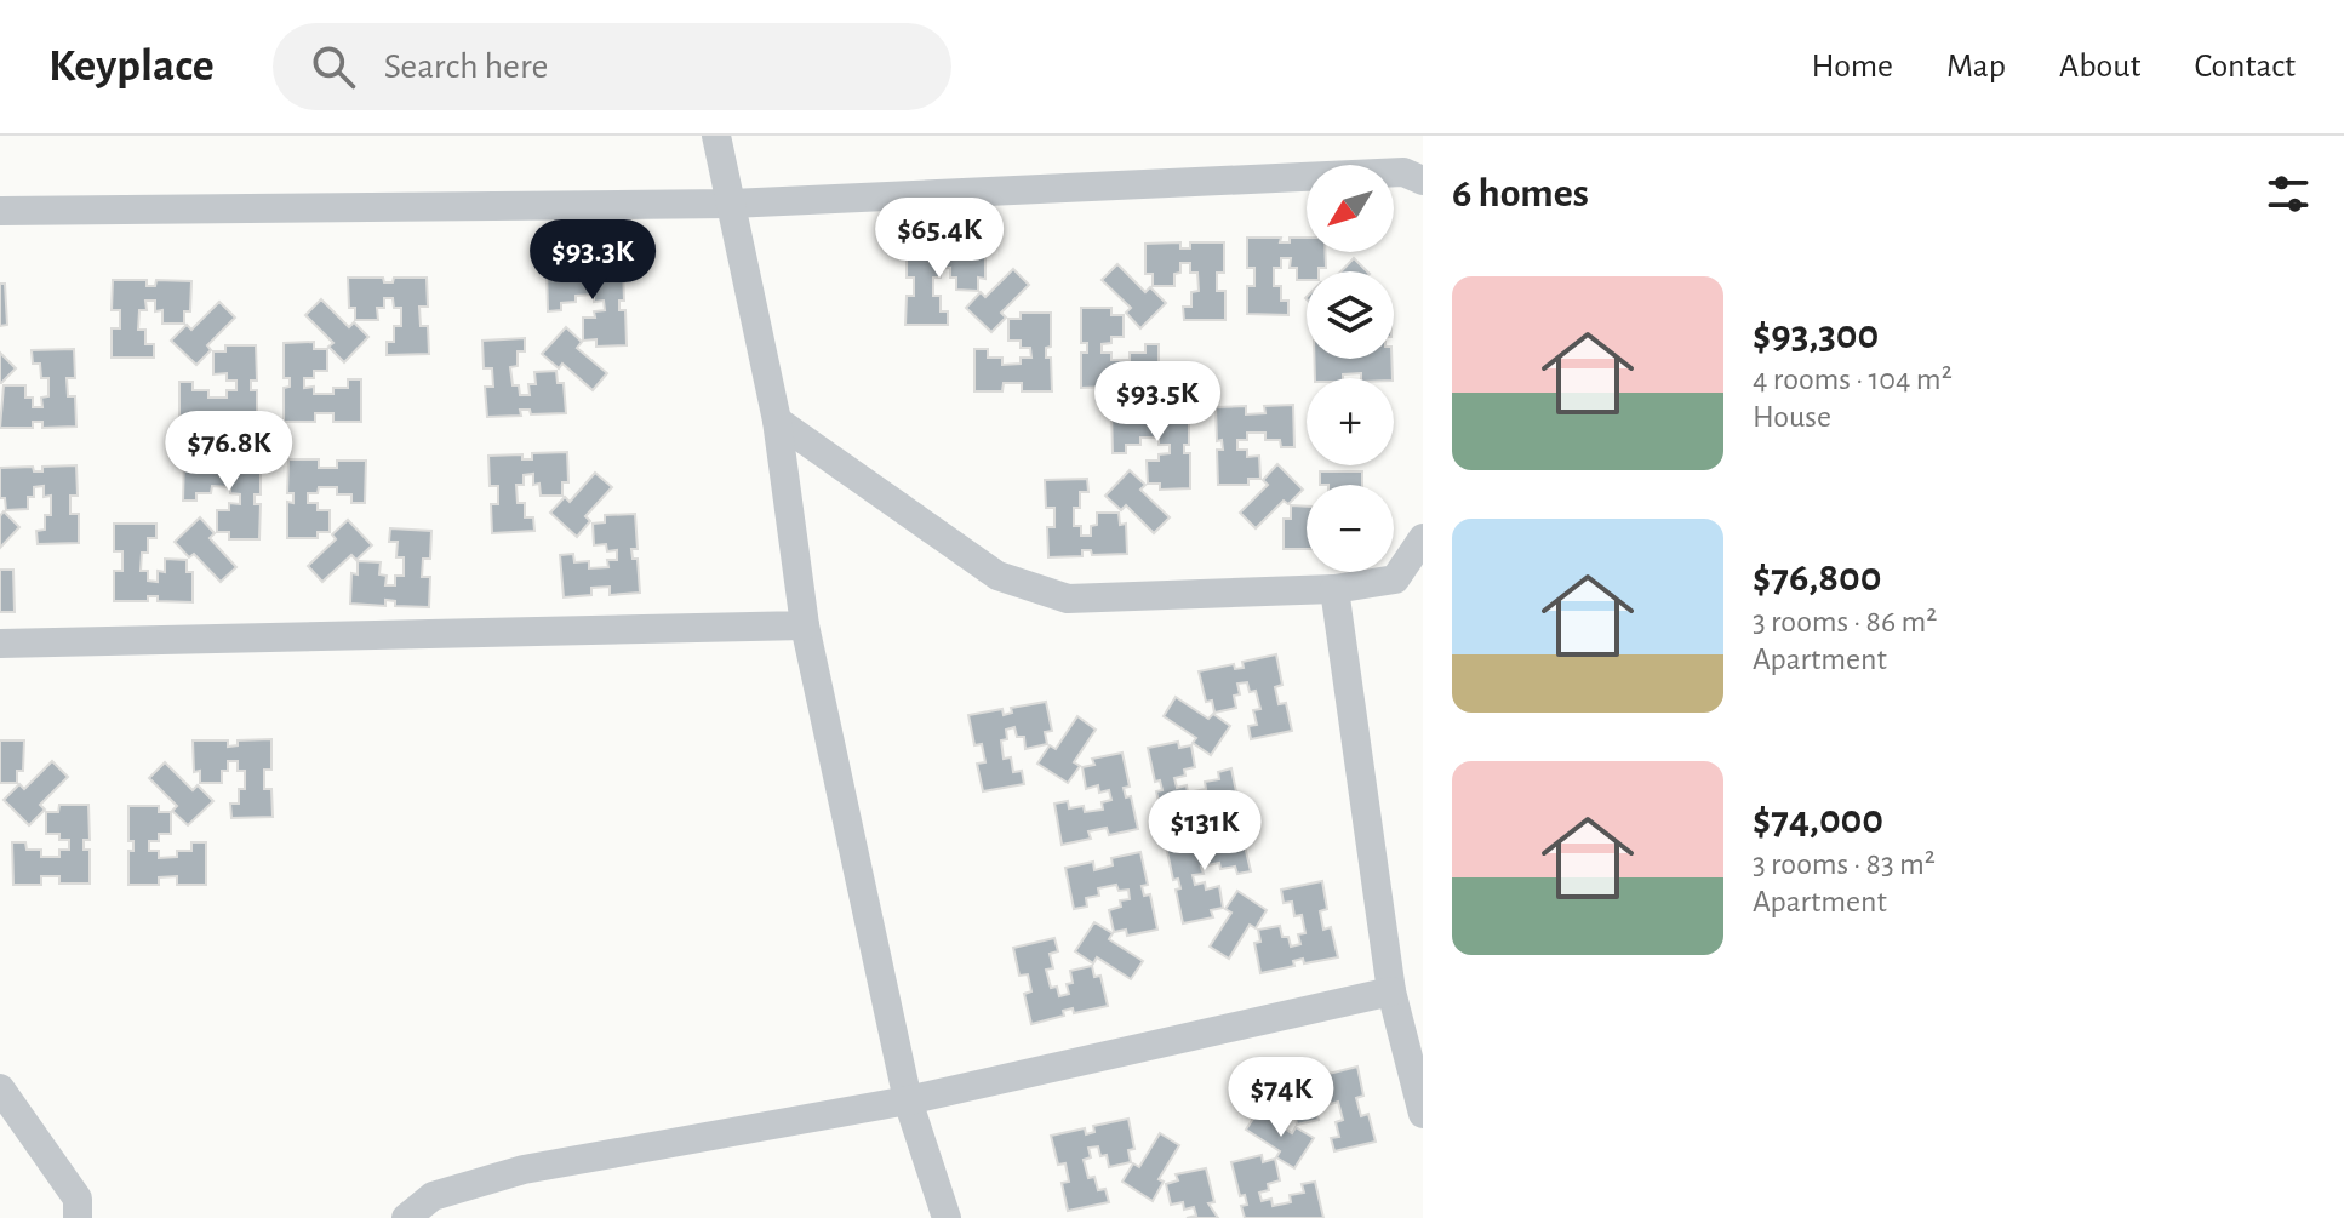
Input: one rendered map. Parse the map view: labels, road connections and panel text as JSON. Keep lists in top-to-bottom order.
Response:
{
  "north": "bottom left",
  "page": {
    "header": "Keyplace",
    "search": "Search here",
    "nav": [
      "Home",
      "Map",
      "About",
      "Contact"
    ],
    "heading": "6 homes",
    "map_buttons": ["+", "−"],
    "price": [
      "$65.4K",
      "$93.3K",
      "$93.5K",
      "$76.8K",
      "$131K",
      "$74K"
    ],
    "list": [
      {
        "name": "$93,300",
        "note": "4 rooms · 104 m² · House"
      },
      {
        "name": "$76,800",
        "note": "3 rooms · 86 m² · Apartment"
      },
      {
        "name": "$74,000",
        "note": "3 rooms · 83 m² · Apartment"
      }
    ]
  }
}
